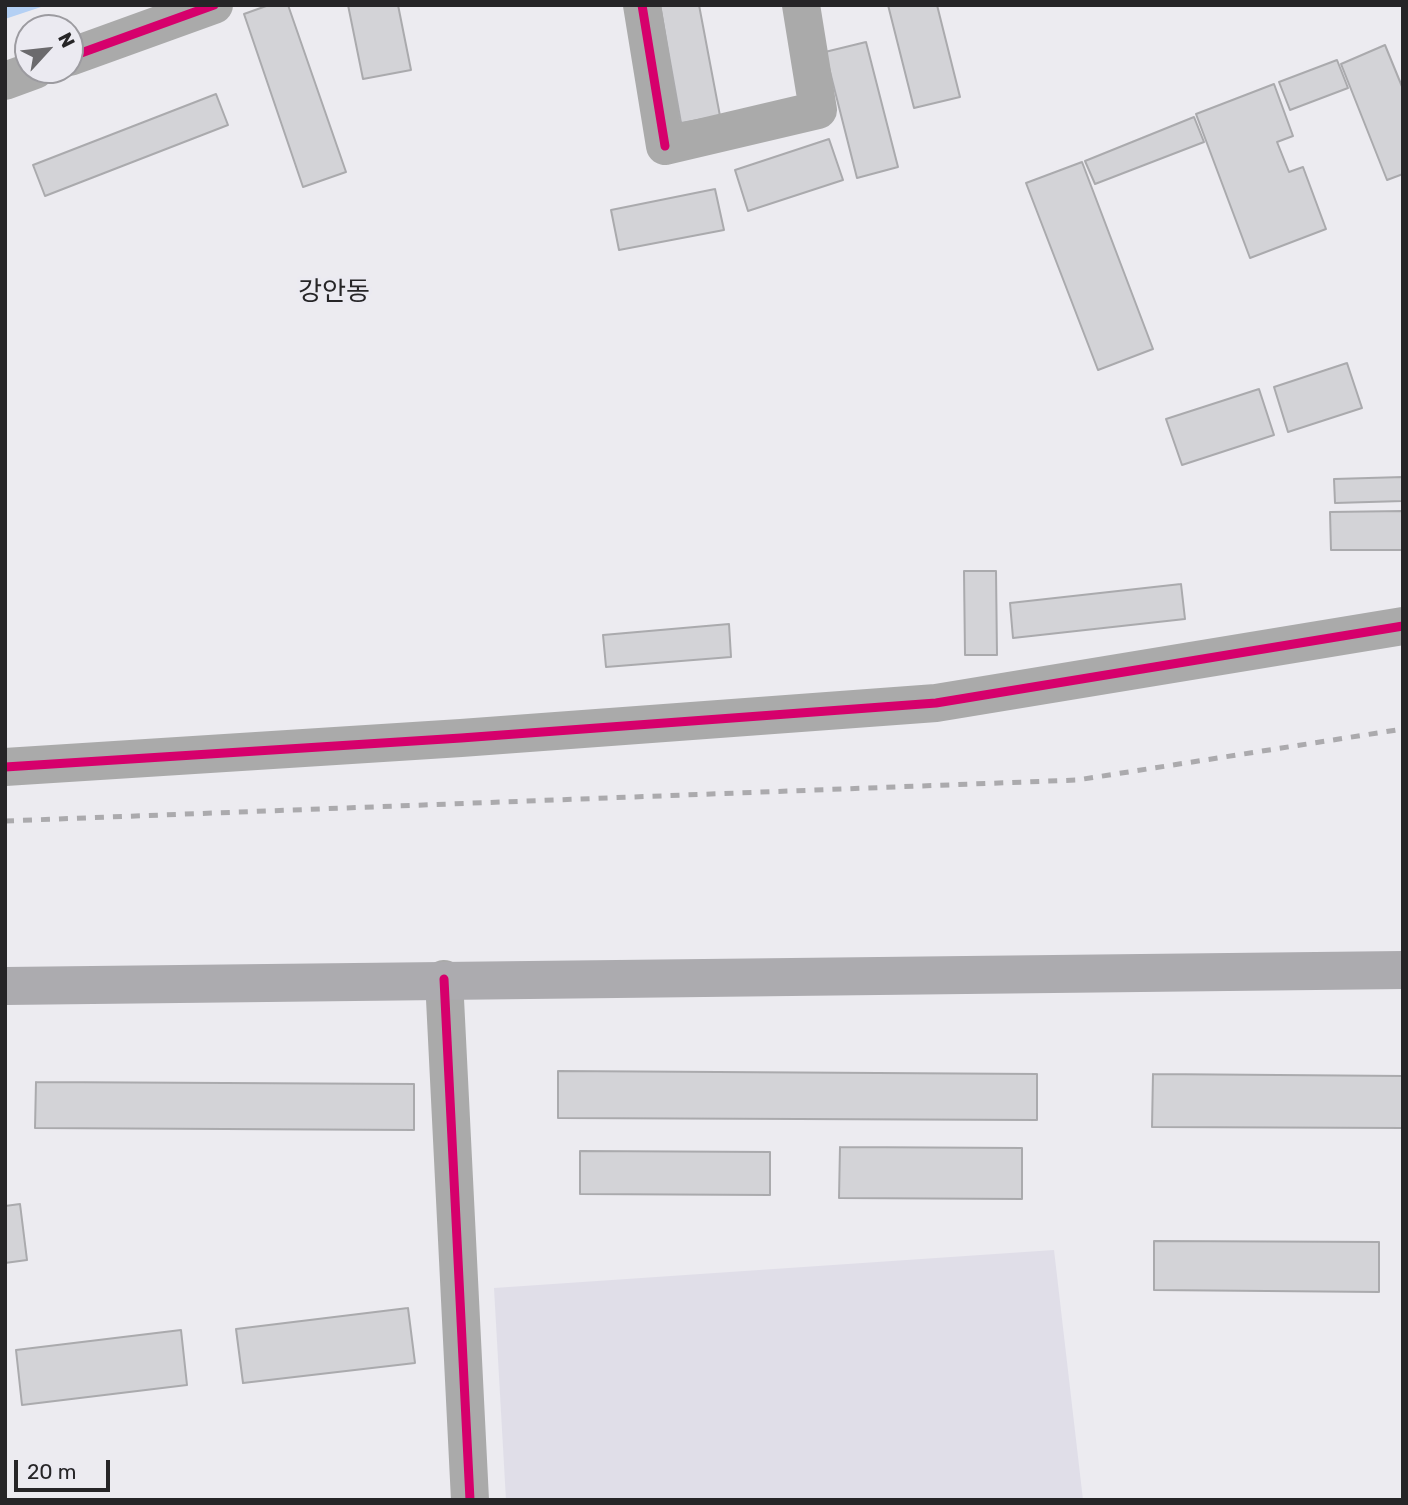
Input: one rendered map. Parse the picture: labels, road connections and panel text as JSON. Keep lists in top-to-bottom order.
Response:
{
  "districts": ["강안동"],
  "scale_bar": "20 m",
  "north": "top right"
}
